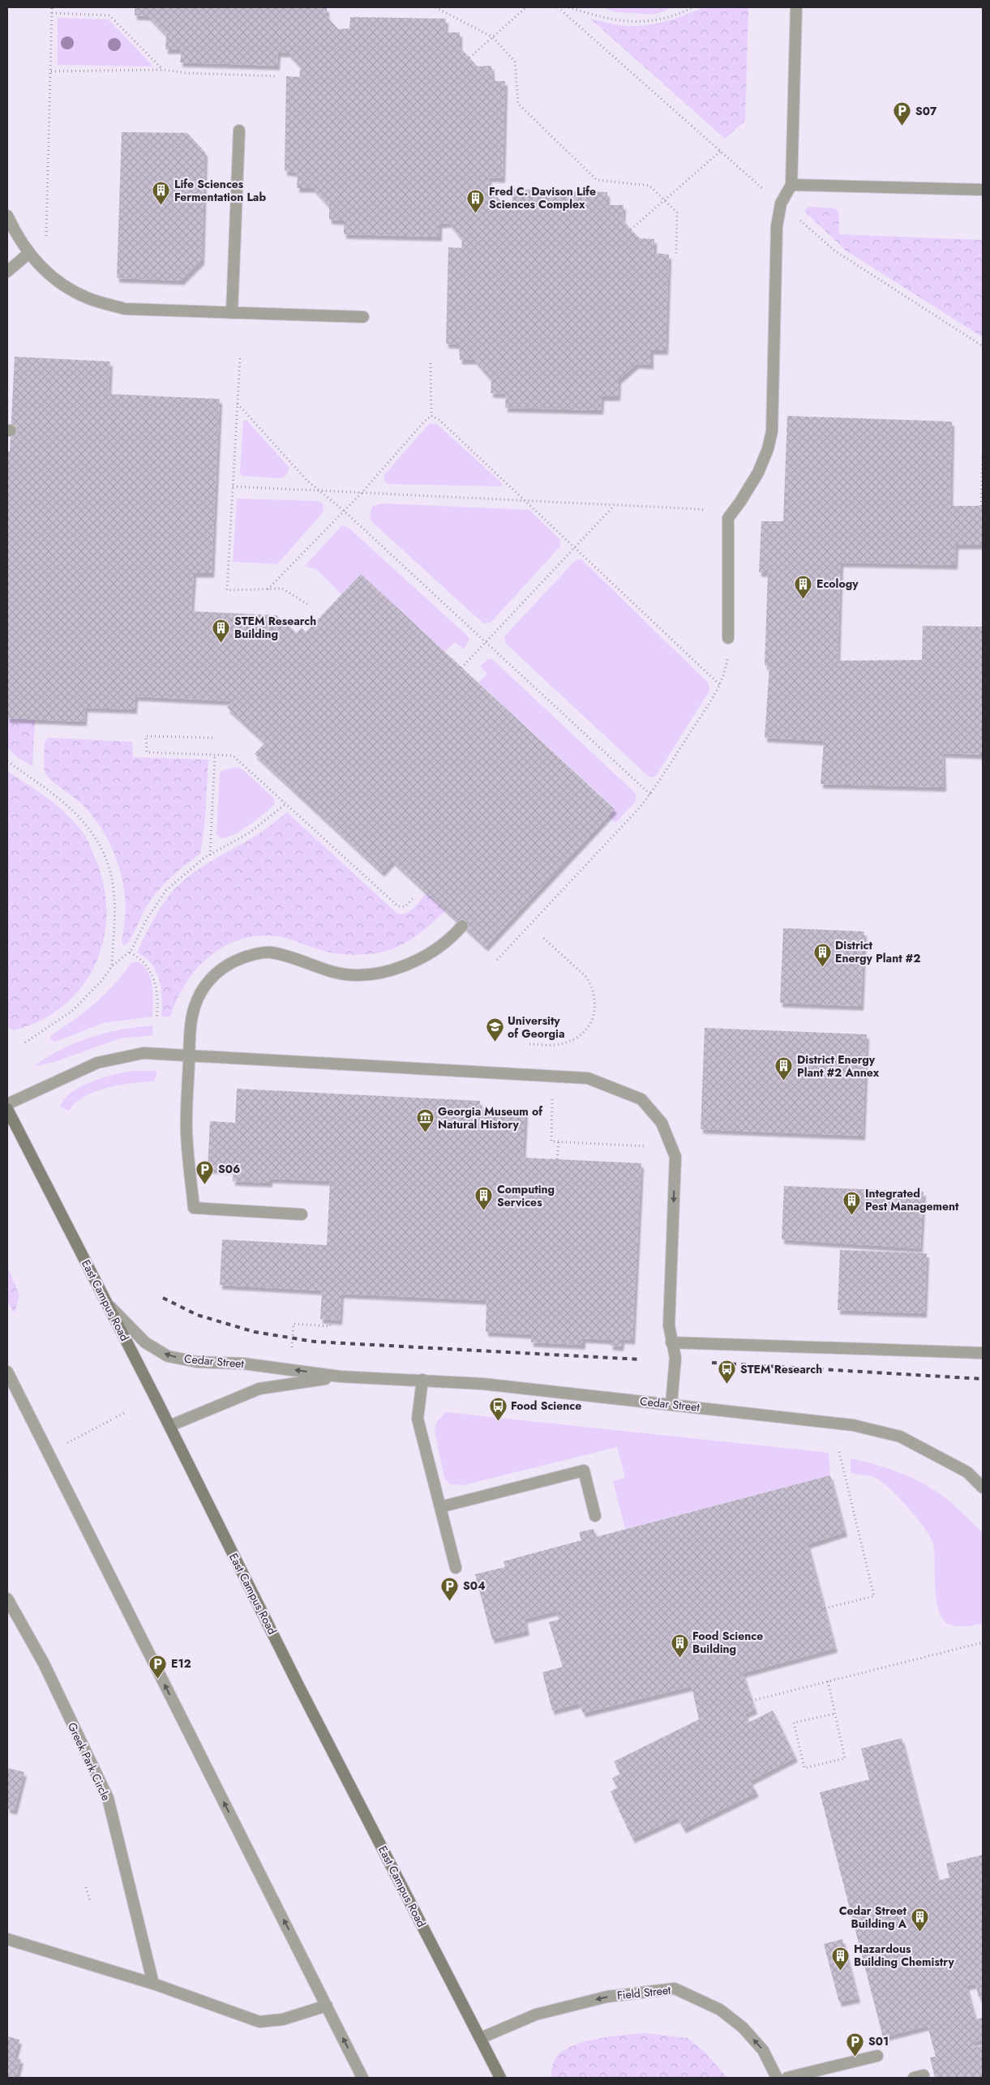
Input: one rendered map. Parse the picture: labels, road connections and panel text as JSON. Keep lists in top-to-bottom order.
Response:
{
  "streets": {
    "main road": ["East Campus Road"],
    "street": ["Cedar Street", "Greek Park Circle", "Field Street"]
  },
  "crossings": [
    ["East Campus Road", "Cedar Street"],
    ["East Campus Road", "Field Street"]
  ],
  "one_way": ["Field Street"],
  "places": {
    "parking": [
      "S07",
      "S06",
      "S04",
      "E12",
      "S01"
    ],
    "building": [
      "Life Sciences Fermentation Lab",
      "Fred C. Davison Life Sciences Complex",
      "Ecology",
      "STEM Research Building",
      "District Energy Plant #2",
      "District Energy Plant #2 Annex",
      "Computing Services",
      "Integrated Pest Management",
      "Food Science Building",
      "Cedar Street Building A",
      "Hazardous Building Chemistry"
    ],
    "school or university": ["University of Georgia"],
    "museum": ["Georgia Museum of Natural History"],
    "bus stop": ["STEM Research", "Food Science"]
  }
}
